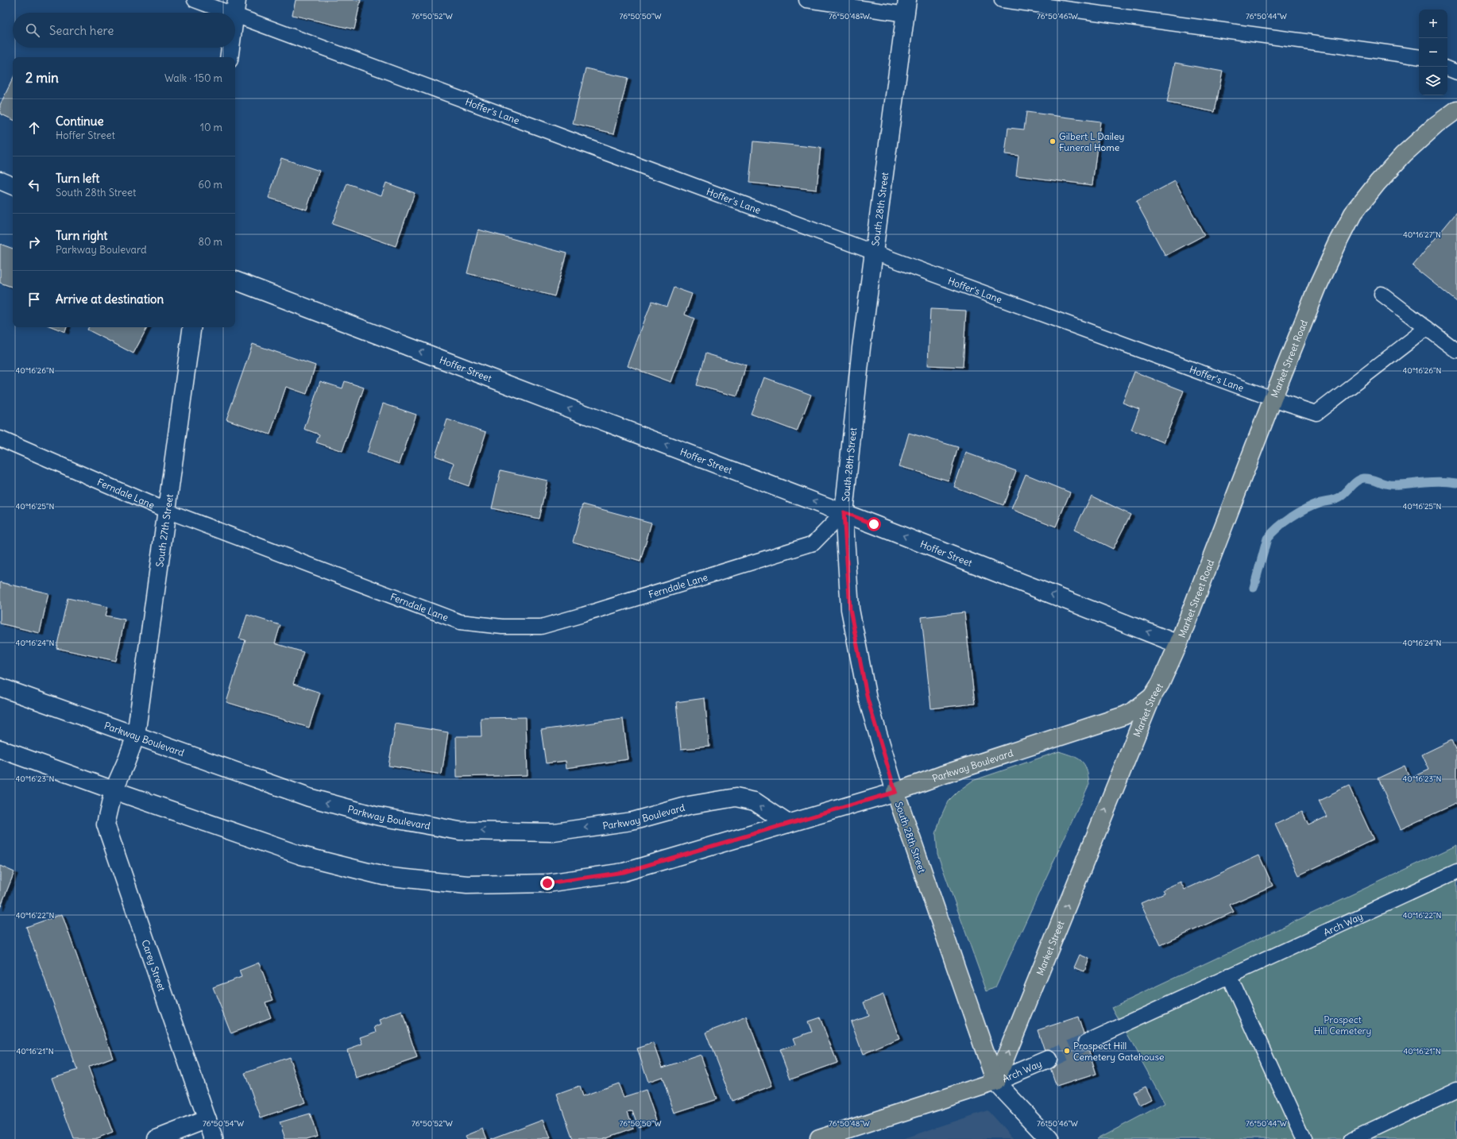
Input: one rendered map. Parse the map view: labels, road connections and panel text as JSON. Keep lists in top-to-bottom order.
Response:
{
  "streets": {
    "main road": [
      "South 28th Street",
      "Market Street Road",
      "Market Street",
      "Parkway Boulevard"
    ],
    "street": [
      "Hoffer Street",
      "South 27th Street",
      "Arch Way",
      "Carey Street"
    ],
    "lane": ["Hoffer's Lane", "Ferndale Lane"]
  },
  "crossings": [
    ["Hoffer's Lane", "South 28th Street"],
    ["Hoffer's Lane", "Market Street Road"],
    ["South 28th Street", "Hoffer Street"],
    ["South 28th Street", "Ferndale Lane"],
    ["South 28th Street", "Market Street"],
    ["South 28th Street", "Parkway Boulevard"],
    ["South 28th Street", "Arch Way"],
    ["Market Street Road", "Hoffer Street"],
    ["Market Street Road", "Market Street"],
    ["Hoffer Street", "Ferndale Lane"],
    ["Hoffer Street", "Market Street"],
    ["Ferndale Lane", "South 27th Street"],
    ["South 27th Street", "Parkway Boulevard"],
    ["South 27th Street", "Carey Street"],
    ["Market Street", "Parkway Boulevard"],
    ["Market Street", "Arch Way"],
    ["Parkway Boulevard", "Carey Street"]
  ],
  "one_way": ["Hoffer Street", "Market Street"],
  "parks": ["Prospect Hill Cemetery"],
  "places": ["Gilbert L Dailey Funeral Home", "Prospect Hill Cemetery Gatehouse"],
  "page": {
    "map_buttons": ["+", "−"],
    "search": "Search here",
    "heading": ["2 min", "Walk · 150 m"],
    "list": [
      ["Continue", "Hoffer Street", "10 m"],
      ["Turn left", "South 28th Street", "60 m"],
      ["Turn right", "Parkway Boulevard", "80 m"],
      "Arrive at destination"
    ]
  },
  "coordinates": [
    "76°50'52\"W",
    "76°50'50\"W",
    "76°50'48\"W",
    "76°50'46\"W",
    "76°50'44\"W",
    "40°16'27\"N",
    "40°16'26\"N",
    "40°16'25\"N",
    "40°16'24\"N",
    "40°16'23\"N",
    "40°16'22\"N",
    "40°16'21\"N",
    "76°50'54\"W"
  ]
}
